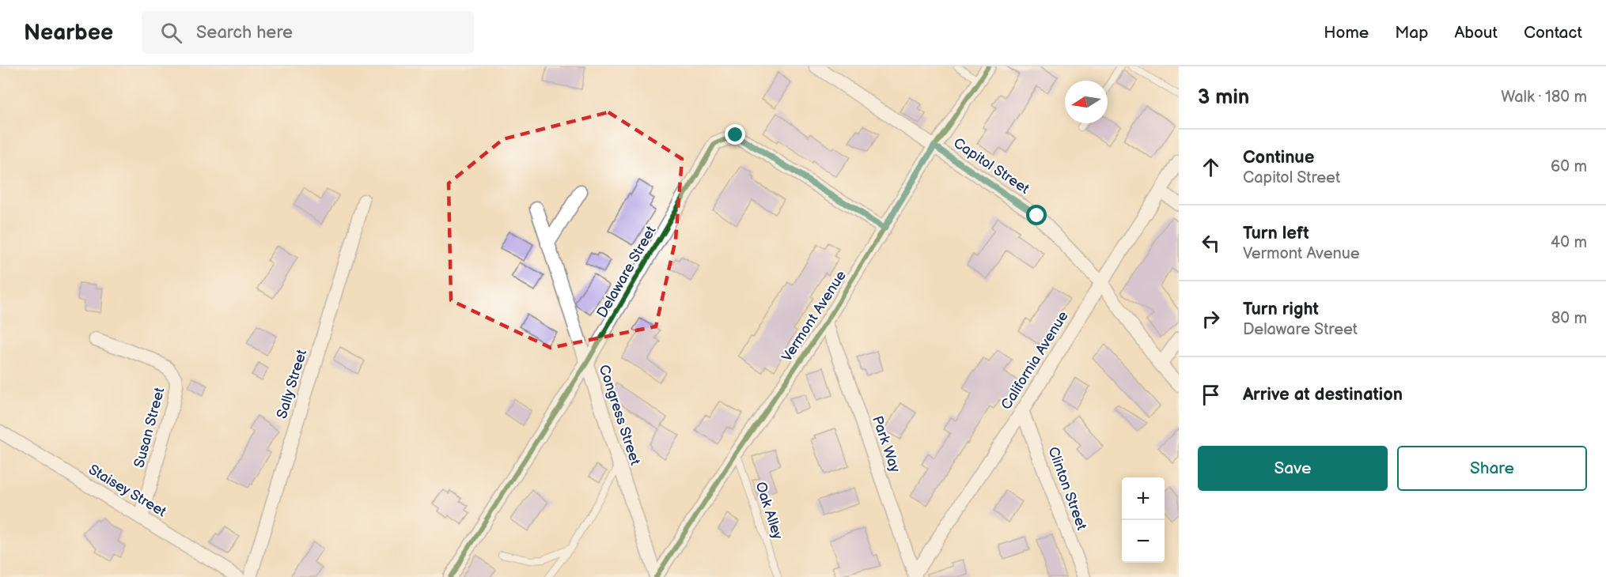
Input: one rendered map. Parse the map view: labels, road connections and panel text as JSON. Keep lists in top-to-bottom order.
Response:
{
  "streets": {
    "street": [
      "Capitol Street",
      "Delaware Street",
      "Vermont Avenue",
      "California Avenue",
      "Sally Street",
      "Congress Street",
      "Susan Street",
      "Park Way",
      "Clinton Street",
      "Staisey Street"
    ],
    "lane": ["Oak Alley"]
  },
  "crossings": [
    ["Capitol Street", "Vermont Avenue"],
    ["Capitol Street", "California Avenue"],
    ["Delaware Street", "Vermont Avenue"],
    ["Delaware Street", "Congress Street"],
    ["Vermont Avenue", "Congress Street"],
    ["Vermont Avenue", "Park Way"],
    ["Vermont Avenue", "Oak Alley"],
    ["California Avenue", "Park Way"],
    ["California Avenue", "Clinton Street"],
    ["Susan Street", "Staisey Street"]
  ],
  "north": "left",
  "page": {
    "header": "Nearbee",
    "search": "Search here",
    "nav": [
      "Home",
      "Map",
      "About",
      "Contact"
    ],
    "heading": ["3 min", "Walk · 180 m"],
    "list": [
      ["Continue", "Capitol Street", "60 m"],
      ["Turn left", "Vermont Avenue", "40 m"],
      ["Turn right", "Delaware Street", "80 m"],
      "Arrive at destination"
    ],
    "buttons": ["Save", "Share"],
    "map_buttons": ["+", "−"]
  }
}
